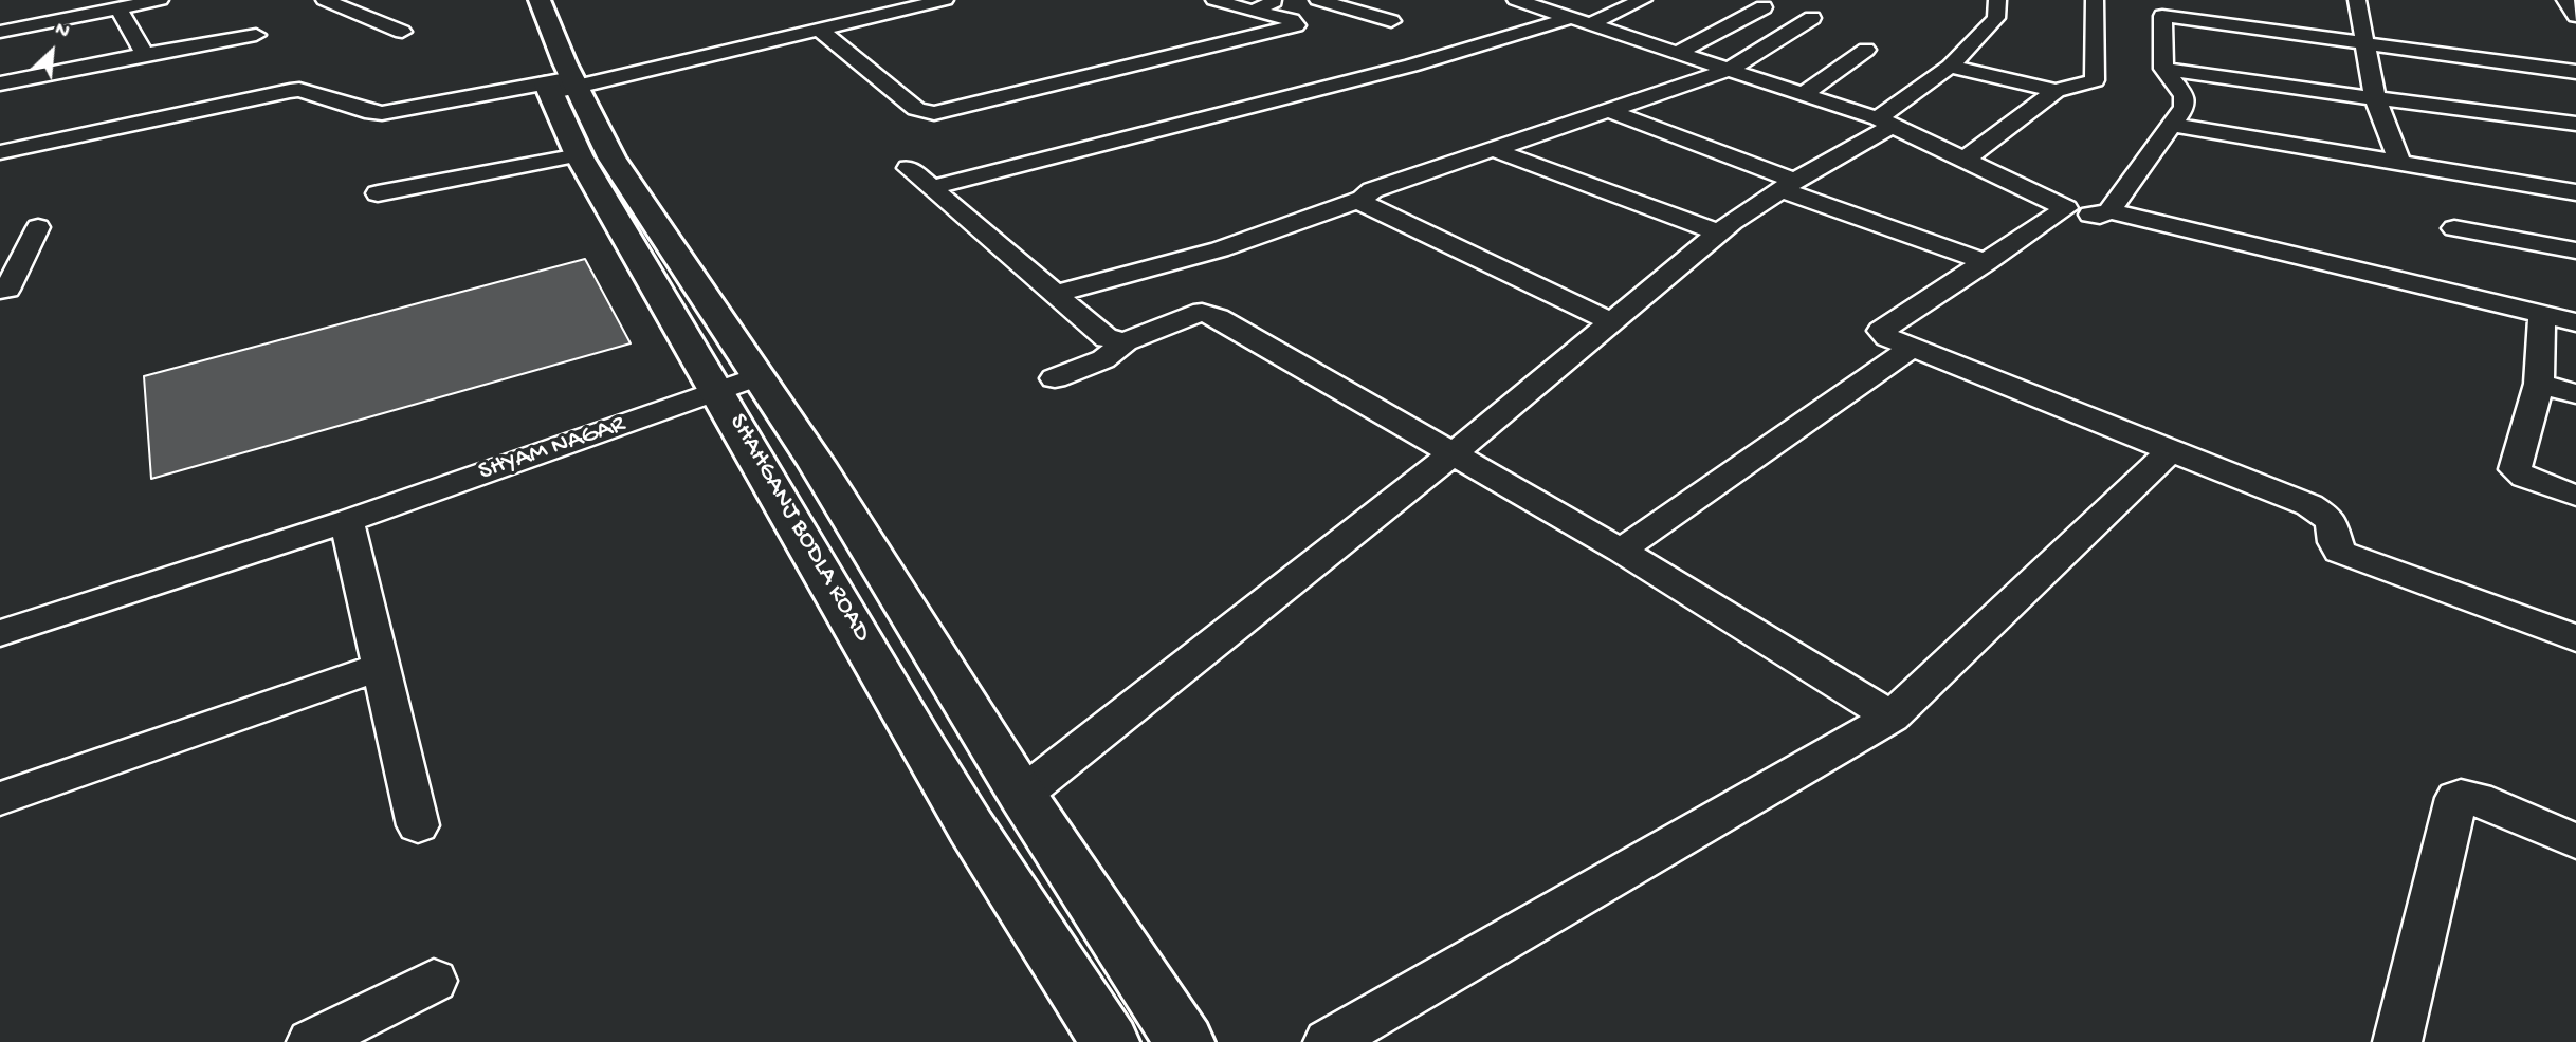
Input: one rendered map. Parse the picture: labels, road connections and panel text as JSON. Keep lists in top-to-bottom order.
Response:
{
  "streets": {
    "main road": ["SHAHGANJ BODLA ROAD"],
    "street": ["SHYAM NAGAR"]
  },
  "crossings": [
    ["SHYAM NAGAR", "SHAHGANJ BODLA ROAD"]
  ],
  "north": "top right"
}
